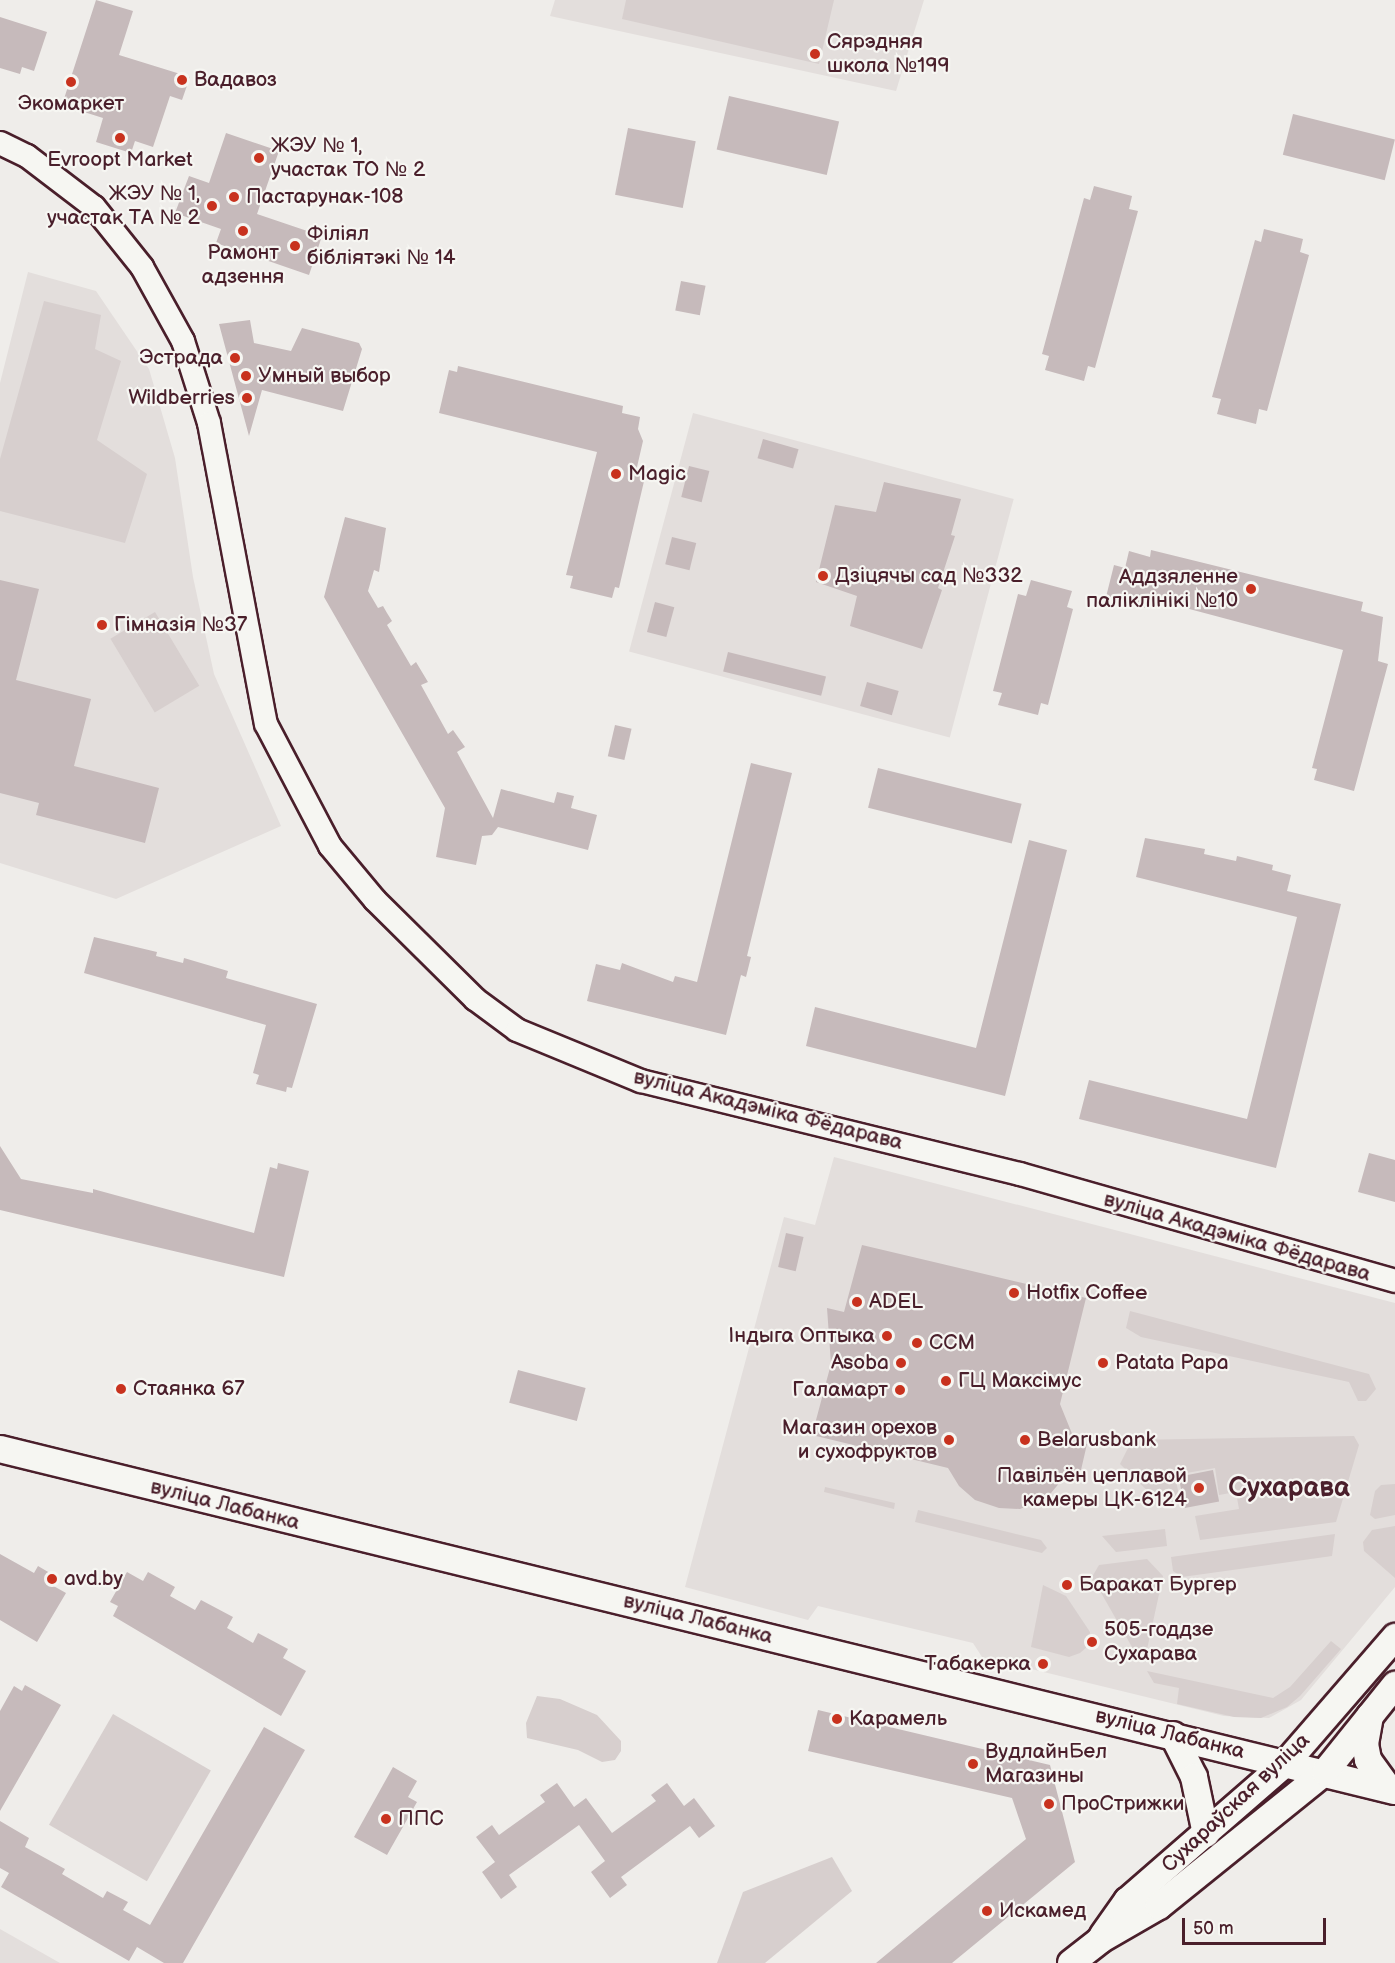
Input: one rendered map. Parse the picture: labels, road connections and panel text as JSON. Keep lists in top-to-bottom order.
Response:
{
  "streets": {
    "main road": ["вуліца Лабанка", "Сухараўская вуліца"],
    "street": ["вуліца Акадэміка Фёдарава"]
  },
  "crossings": [
    ["вуліца Лабанка", "Сухараўская вуліца"]
  ],
  "districts": ["Сухарава"],
  "places": [
    "Сярэдняя школа №199",
    "Вадавоз",
    "Экомаркет",
    "Evroopt Market",
    "ЖЭУ № 1, участак ТО № 2",
    "Пастарунак-108",
    "ЖЭУ № 1, участак ТА № 2",
    "Рамонт адзення",
    "Філіял бібліятэкі № 14",
    "Эстрада",
    "Умный выбор",
    "Wildberries",
    "Magic",
    "Дзіцячы сад №332",
    "Аддзяленне паліклінікі №10",
    "Гімназія №37",
    "Hotfix Coffee",
    "ADEL",
    "Індыга Оптыка",
    "ССМ",
    "Asoba",
    "Patata Papa",
    "ГЦ Максімус",
    "Стаянка 67",
    "Галамарт",
    "Магазин орехов и сухофруктов",
    "Belarusbank",
    "Павільён цеплавой камеры ЦК-6124",
    "avd.by",
    "Баракат Бургер",
    "505-годдзе Сухарава",
    "Табакерка",
    "Карамель",
    "ВудлайнБел Магазины",
    "ПроСтрижки",
    "ППС",
    "Искамед"
  ],
  "scale_bar": "50 m"
}
